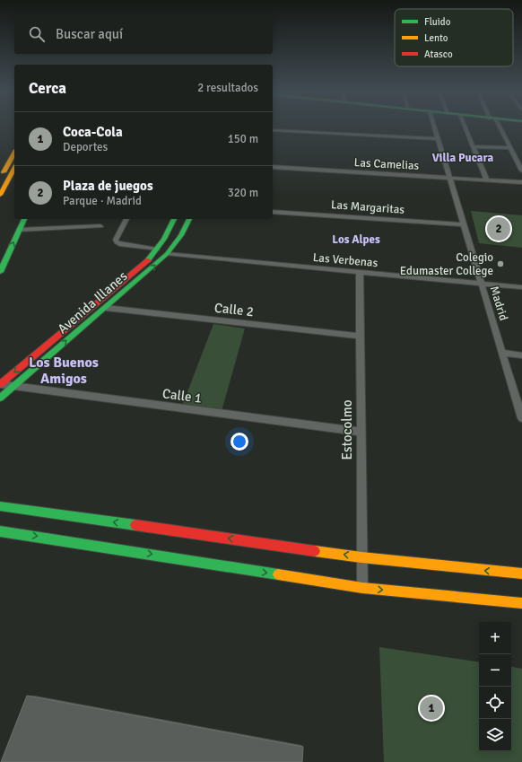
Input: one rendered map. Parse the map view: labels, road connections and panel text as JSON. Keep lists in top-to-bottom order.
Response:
{
  "streets": {
    "main road": ["Avenida Illanes"],
    "street": [
      "Las Camelias",
      "Las Margaritas",
      "Las Verbenas",
      "Madrid",
      "Calle 2",
      "Calle 1",
      "Estocolmo"
    ]
  },
  "crossings": [
    ["Las Camelias", "Madrid"],
    ["Las Margaritas", "Madrid"],
    ["Las Verbenas", "Avenida Illanes"],
    ["Las Verbenas", "Madrid"],
    ["Las Verbenas", "Estocolmo"],
    ["Avenida Illanes", "Calle 2"],
    ["Avenida Illanes", "Calle 1"],
    ["Calle 2", "Estocolmo"],
    ["Calle 1", "Estocolmo"]
  ],
  "districts": ["Villa Pucara", "Los Alpes", "Los Buenos Amigos"],
  "places": ["Colegio Edumaster College"],
  "legend": ["Fluido", "Lento", "Atasco"],
  "page": {
    "search": "Buscar aquí",
    "heading": ["Cerca", "2 resultados"],
    "list": [
      {
        "mark": "1",
        "name": "Coca-Cola",
        "note": "Deportes",
        "value": "150 m"
      },
      {
        "mark": "2",
        "name": "Plaza de juegos",
        "note": "Parque · Madrid",
        "value": "320 m"
      }
    ],
    "pins": ["2", "1"],
    "map_buttons": ["+", "−"]
  }
}
